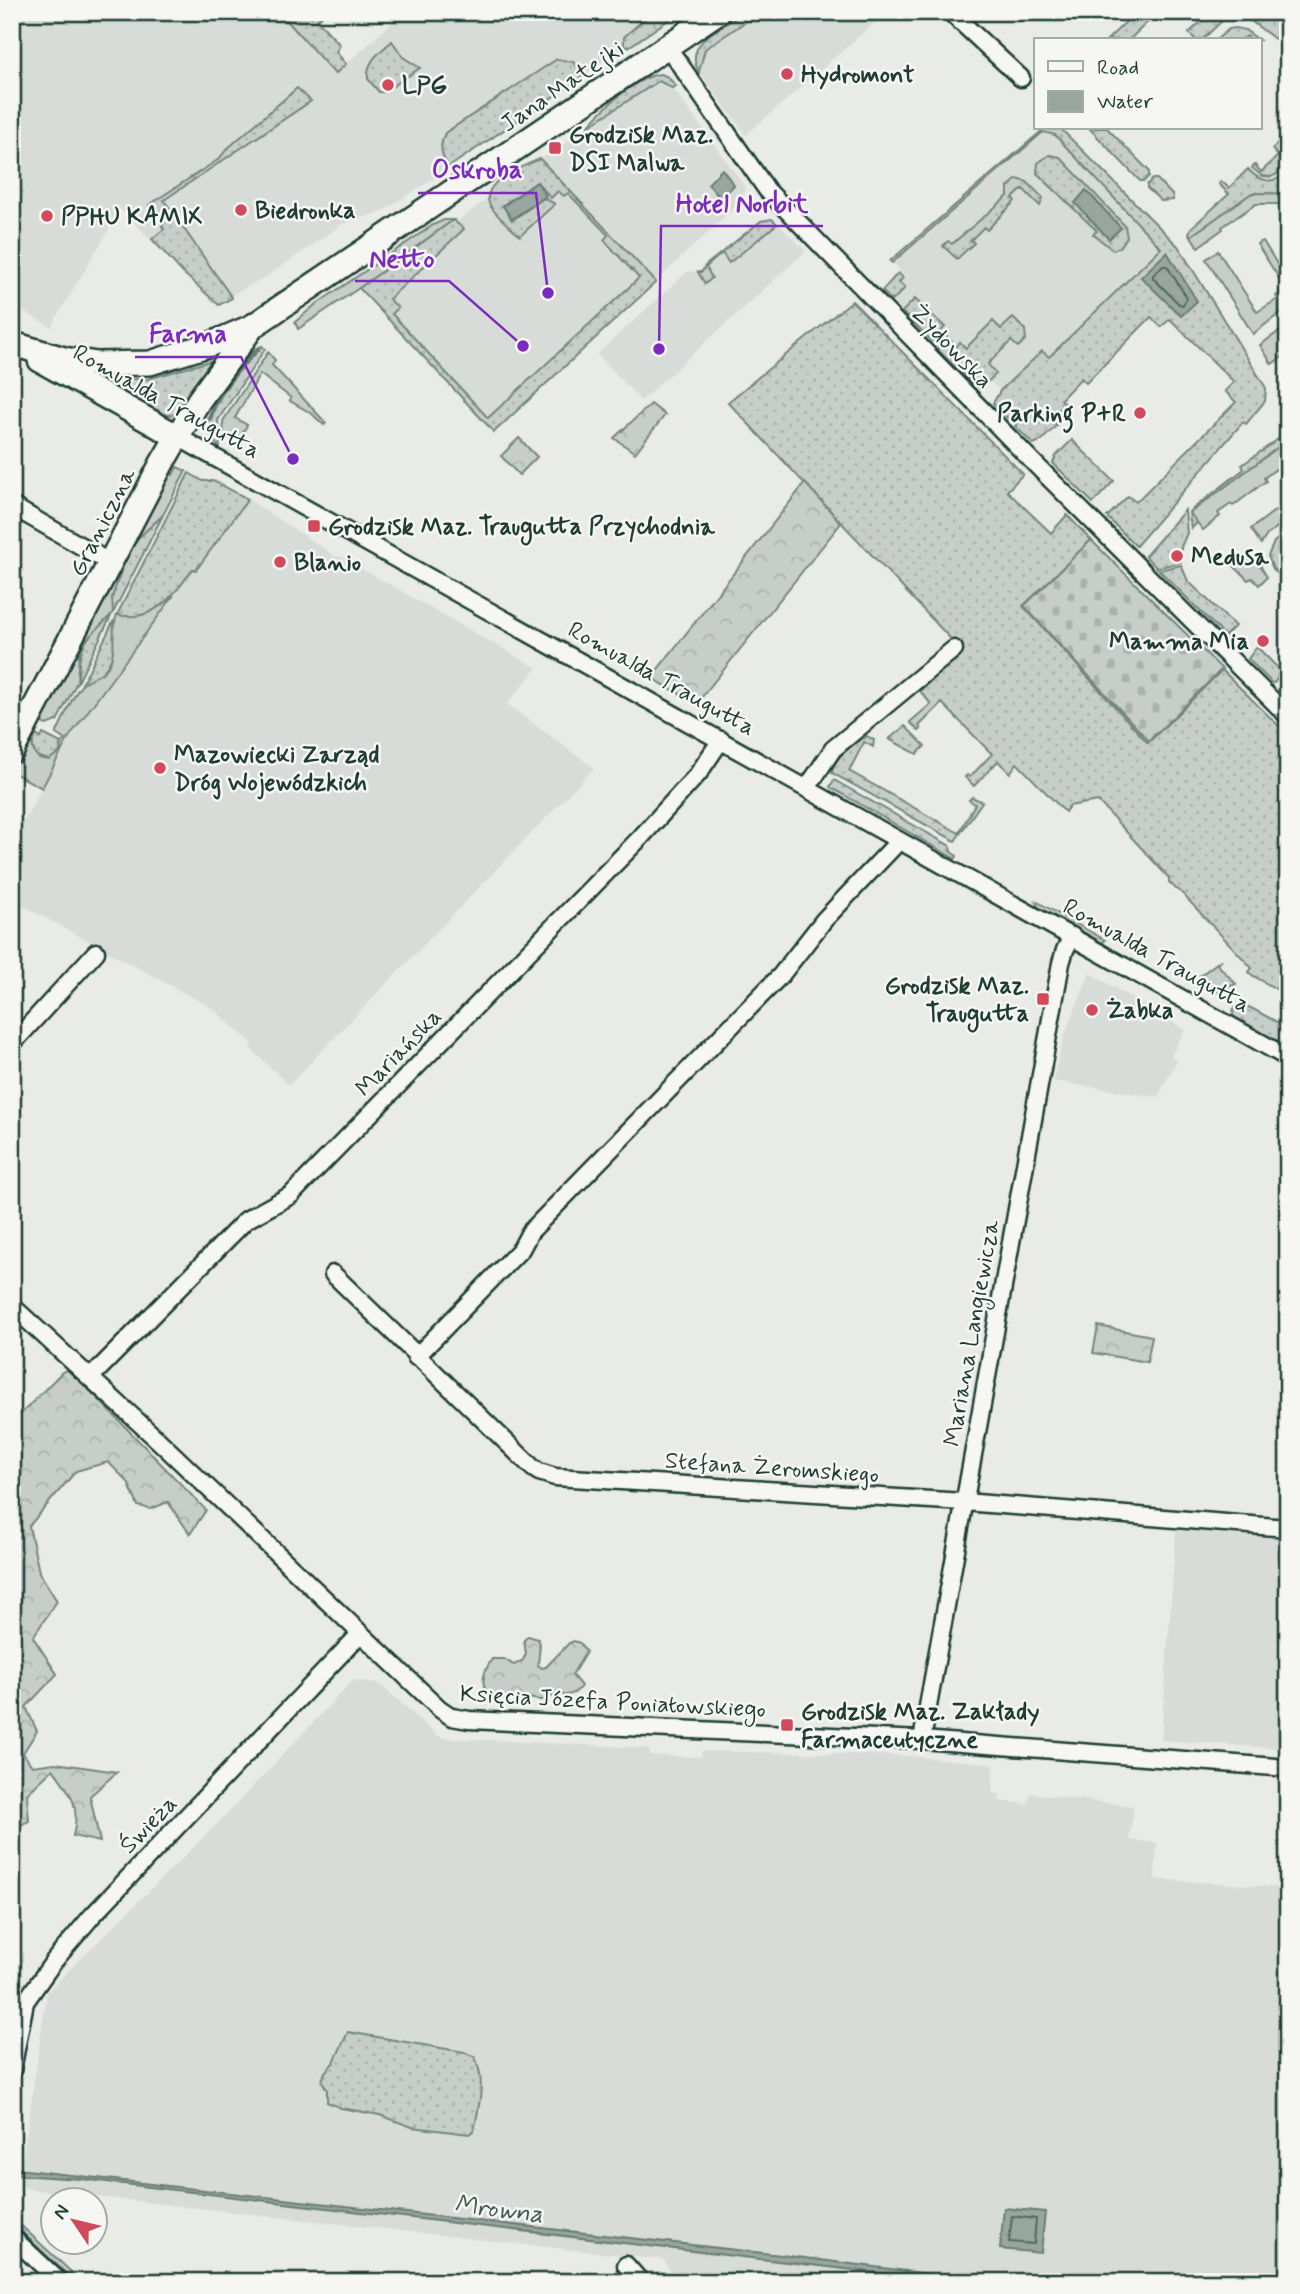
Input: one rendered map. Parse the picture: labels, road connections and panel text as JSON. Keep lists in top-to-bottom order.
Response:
{
  "streets": {
    "street": [
      "Jana Matejki",
      "Żydowska",
      "Romualda Traugutta",
      "Graniczna",
      "Mariańska",
      "Mariana Langiewicza",
      "Stefana Żeromskiego",
      "Księcia Józefa Poniatowskiego",
      "Świeża"
    ]
  },
  "crossings": [
    ["Jana Matejki", "Żydowska"],
    ["Jana Matejki", "Romualda Traugutta"],
    ["Jana Matejki", "Graniczna"],
    ["Romualda Traugutta", "Graniczna"],
    ["Romualda Traugutta", "Mariańska"],
    ["Romualda Traugutta", "Mariana Langiewicza"],
    ["Mariańska", "Księcia Józefa Poniatowskiego"],
    ["Mariana Langiewicza", "Stefana Żeromskiego"],
    ["Mariana Langiewicza", "Księcia Józefa Poniatowskiego"],
    ["Księcia Józefa Poniatowskiego", "Świeża"]
  ],
  "water": ["Mrowna"],
  "places": {
    "other": [
      "Hydromont",
      "LPG",
      "Biedronka",
      "PPHU KAMIX",
      "Oskroba",
      "Netto",
      "Hotel Norbit",
      "Parking P+R",
      "Farma",
      "Medusa",
      "Blanio",
      "Mamma Mia",
      "Mazowiecki Zarząd Dróg Wojewódzkich",
      "Żabka"
    ],
    "transit": [
      "Grodzisk Maz. DSI Malwa",
      "Grodzisk Maz. Traugutta Przychodnia",
      "Grodzisk Maz. Traugutta",
      "Grodzisk Maz. Zakłady Farmaceutyczne"
    ]
  },
  "legend": ["Road", "Water"],
  "north": "top left"
}
